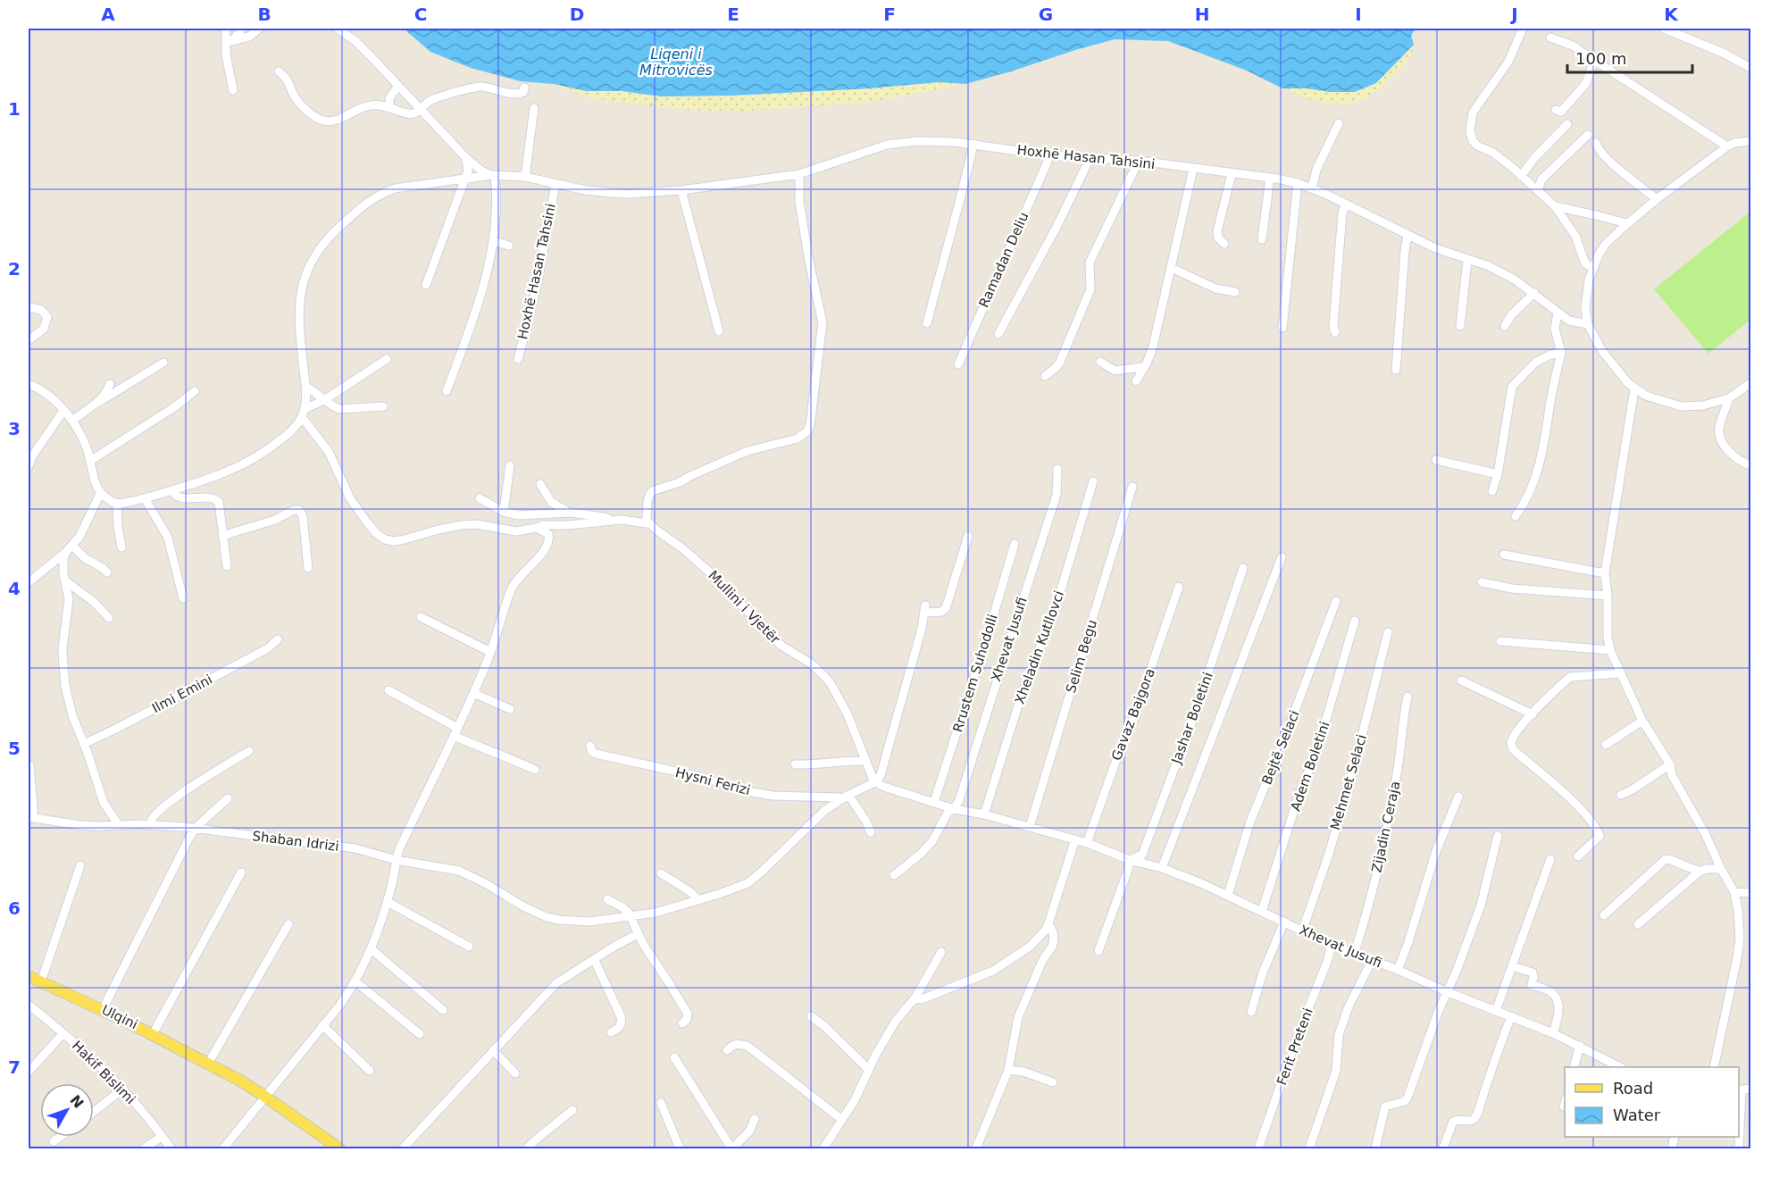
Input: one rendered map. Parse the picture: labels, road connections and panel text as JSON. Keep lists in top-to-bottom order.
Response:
{
  "streets": {
    "main road": ["Ulqini"],
    "street": [
      "Hoxhë Hasan Tahsini",
      "Ramadan Deliu",
      "Mullini i Vjetër",
      "Xhevat Jusufi",
      "Xheladin Kutllovci",
      "Selim Begu",
      "Rrustem Suhodolli",
      "Ilmi Emini",
      "Gavaz Bajgora",
      "Jashar Boletini",
      "Bejtë Selaci",
      "Adem Boletini",
      "Hysni Ferizi",
      "Mehmet Selaci",
      "Zijadin Ceraja",
      "Shaban Idrizi",
      "Ferit Preteni",
      "Hakif Bislimi"
    ]
  },
  "crossings": [
    ["Hoxhë Hasan Tahsini", "Ramadan Deliu"],
    ["Mullini i Vjetër", "Xhevat Jusufi"],
    ["Mullini i Vjetër", "Hysni Ferizi"],
    ["Xhevat Jusufi", "Xheladin Kutllovci"],
    ["Xhevat Jusufi", "Selim Begu"],
    ["Xhevat Jusufi", "Rrustem Suhodolli"],
    ["Xhevat Jusufi", "Gavaz Bajgora"],
    ["Xhevat Jusufi", "Jashar Boletini"],
    ["Xhevat Jusufi", "Bejtë Selaci"],
    ["Xhevat Jusufi", "Adem Boletini"],
    ["Xhevat Jusufi", "Hysni Ferizi"],
    ["Xhevat Jusufi", "Mehmet Selaci"],
    ["Xhevat Jusufi", "Zijadin Ceraja"],
    ["Xhevat Jusufi", "Ferit Preteni"],
    ["Hysni Ferizi", "Shaban Idrizi"]
  ],
  "water": ["Liqeni i Mitrovicës"],
  "legend": ["Road", "Water"],
  "scale_bar": "100 m",
  "north": "top right",
  "grid": {
    "columns": [
      "A",
      "B",
      "C",
      "D",
      "E",
      "F",
      "G",
      "H",
      "I",
      "J",
      "K"
    ],
    "rows": [
      "1",
      "2",
      "3",
      "4",
      "5",
      "6",
      "7"
    ]
  }
}
